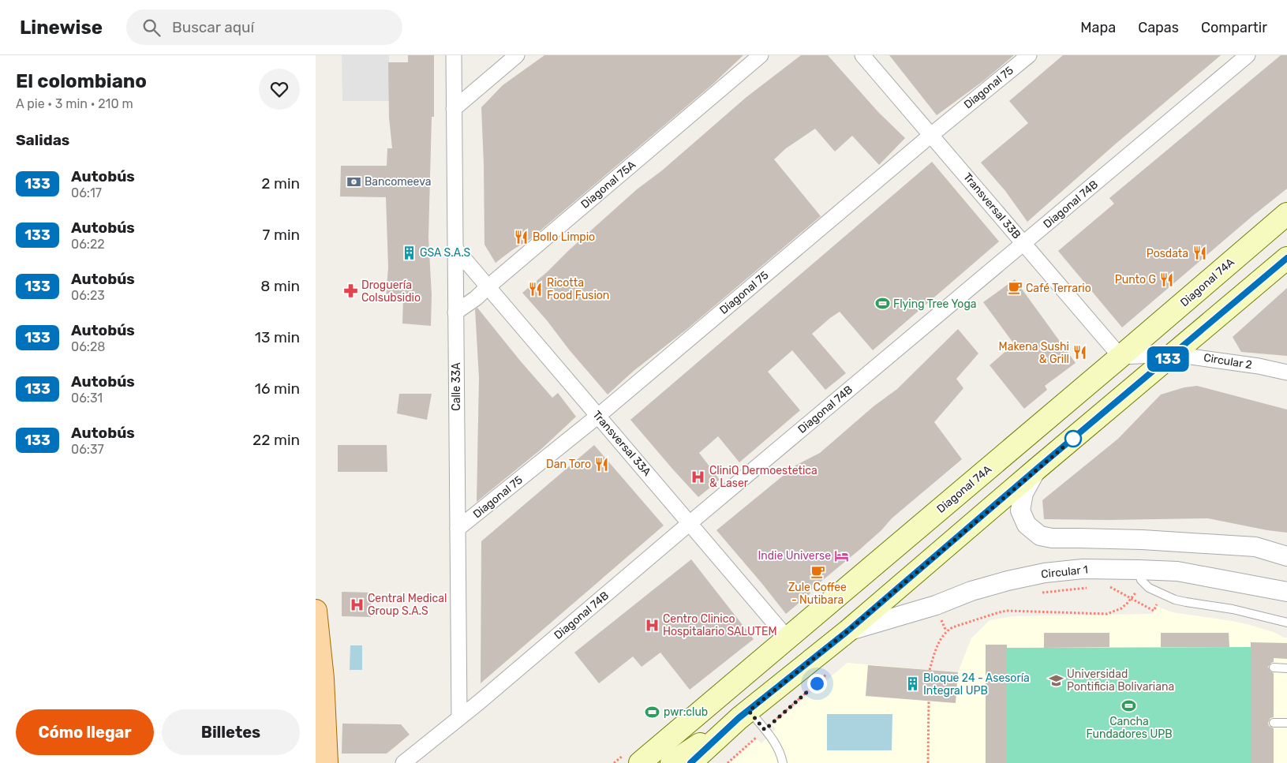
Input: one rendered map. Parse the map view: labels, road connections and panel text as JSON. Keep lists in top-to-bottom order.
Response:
{
  "streets": {
    "main road": ["Diagonal 74A"],
    "street": [
      "Diagonal 75",
      "Diagonal 75A",
      "Diagonal 74B",
      "Transversal 33B",
      "Circular 2",
      "Calle 33A",
      "Transversal 33A",
      "Circular 1"
    ]
  },
  "crossings": [
    ["Diagonal 75", "Transversal 33B"],
    ["Diagonal 75", "Calle 33A"],
    ["Diagonal 75", "Transversal 33A"],
    ["Diagonal 75A", "Calle 33A"],
    ["Diagonal 75A", "Transversal 33A"],
    ["Diagonal 74B", "Transversal 33B"],
    ["Diagonal 74B", "Calle 33A"],
    ["Diagonal 74B", "Transversal 33A"],
    ["Transversal 33B", "Diagonal 74A"],
    ["Transversal 33B", "Circular 2"],
    ["Diagonal 74A", "Circular 2"],
    ["Diagonal 74A", "Transversal 33A"],
    ["Calle 33A", "Transversal 33A"]
  ],
  "places": {
    "bank": ["Bancomeeva"],
    "restaurant": [
      "Bollo Limpio",
      "Posdata",
      "Punto G",
      "Ricotta Food Fusion",
      "Makena Sushi & Grill",
      "Dan Toro"
    ],
    "building": ["GSA S.A.S", "Bloque 24 - Asesoría Integral UPB"],
    "cafe": ["Café Terrario", "Zule Coffee - Nutibara"],
    "pharmacy": ["Droguería Colsubsidio"],
    "sports": ["Flying Tree Yoga", "Cancha Fundadores UPB", "pwr:club"],
    "hospital": ["CliniQ Dermoestetica & Laser", "Central Medical Group S.A.S", "Centro Clinico Hospitalario SALUTEM"],
    "hotel": ["Indie Universe"],
    "school or university": ["Universidad Pontificia Bolivariana"]
  },
  "lines": ["bus line 133"],
  "page": {
    "header": "Linewise",
    "search": "Buscar aquí",
    "nav": ["Mapa", "Capas", "Compartir"],
    "heading": [
      ["El colombiano", "A pie · 3 min · 210 m"],
      "Salidas"
    ],
    "on_map": "133",
    "list": [
      {
        "mark": "133",
        "name": "Autobús",
        "note": "06:17",
        "value": "2 min"
      },
      {
        "mark": "133",
        "name": "Autobús",
        "note": "06:22",
        "value": "7 min"
      },
      {
        "mark": "133",
        "name": "Autobús",
        "note": "06:23",
        "value": "8 min"
      },
      {
        "mark": "133",
        "name": "Autobús",
        "note": "06:28",
        "value": "13 min"
      },
      {
        "mark": "133",
        "name": "Autobús",
        "note": "06:31",
        "value": "16 min"
      },
      {
        "mark": "133",
        "name": "Autobús",
        "note": "06:37",
        "value": "22 min"
      }
    ],
    "buttons": ["Cómo llegar", "Billetes"]
  }
}
